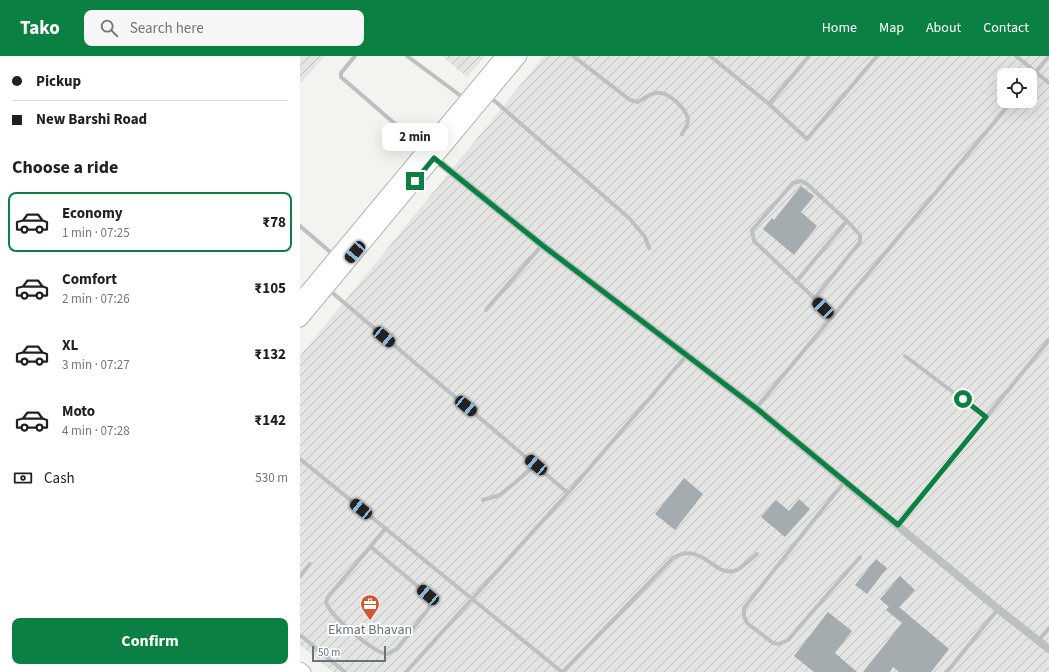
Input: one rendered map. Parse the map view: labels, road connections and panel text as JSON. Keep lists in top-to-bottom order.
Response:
{
  "places": {
    "office": ["Ekmat Bhavan"]
  },
  "scale_bar": "50 m",
  "page": {
    "header": "Tako",
    "search": "Search here",
    "nav": [
      "Home",
      "Map",
      "About",
      "Contact"
    ],
    "banner": ["Pickup", "New Barshi Road"],
    "bubble": "2 min",
    "heading": "Choose a ride",
    "list": [
      {
        "name": "Economy",
        "note": "1 min · 07:25",
        "value": "₹78"
      },
      {
        "name": "Comfort",
        "note": "2 min · 07:26",
        "value": "₹105"
      },
      {
        "name": "XL",
        "note": "3 min · 07:27",
        "value": "₹132"
      },
      {
        "name": "Moto",
        "note": "4 min · 07:28",
        "value": "₹142"
      }
    ],
    "pay": ["Cash", "530 m"],
    "buttons": "Confirm",
    "scale": "50 m"
  }
}
